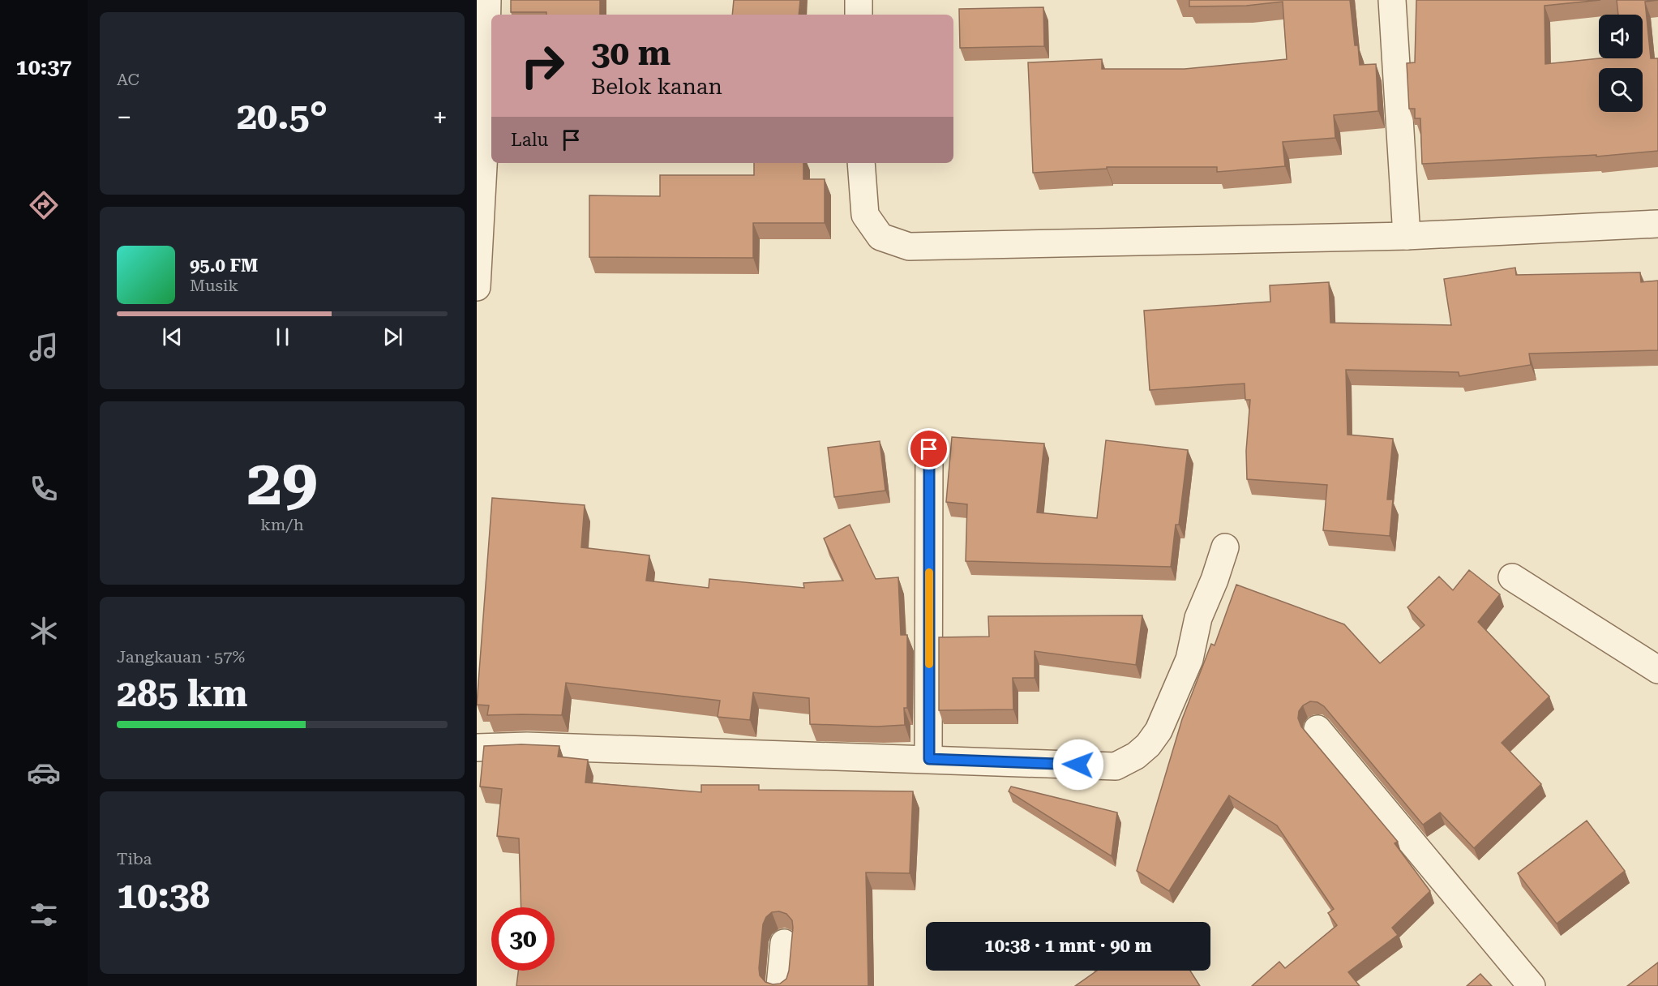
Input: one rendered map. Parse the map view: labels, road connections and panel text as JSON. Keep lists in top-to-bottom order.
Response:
{
  "page": {
    "tabs": "10:37",
    "tile": [
      "AC",
      ["29", "km/h"],
      ["Jangkauan · 57%", "285 km"],
      ["Tiba", "10:38"]
    ],
    "turn": ["30 m", "Belok kanan"],
    "heat": ["−", "20.5°", "+"],
    "then": "Lalu",
    "song": ["95.0 FM", "Musik"],
    "limit": "30",
    "trip": "10:38 · 1 mnt · 90 m"
  }
}
